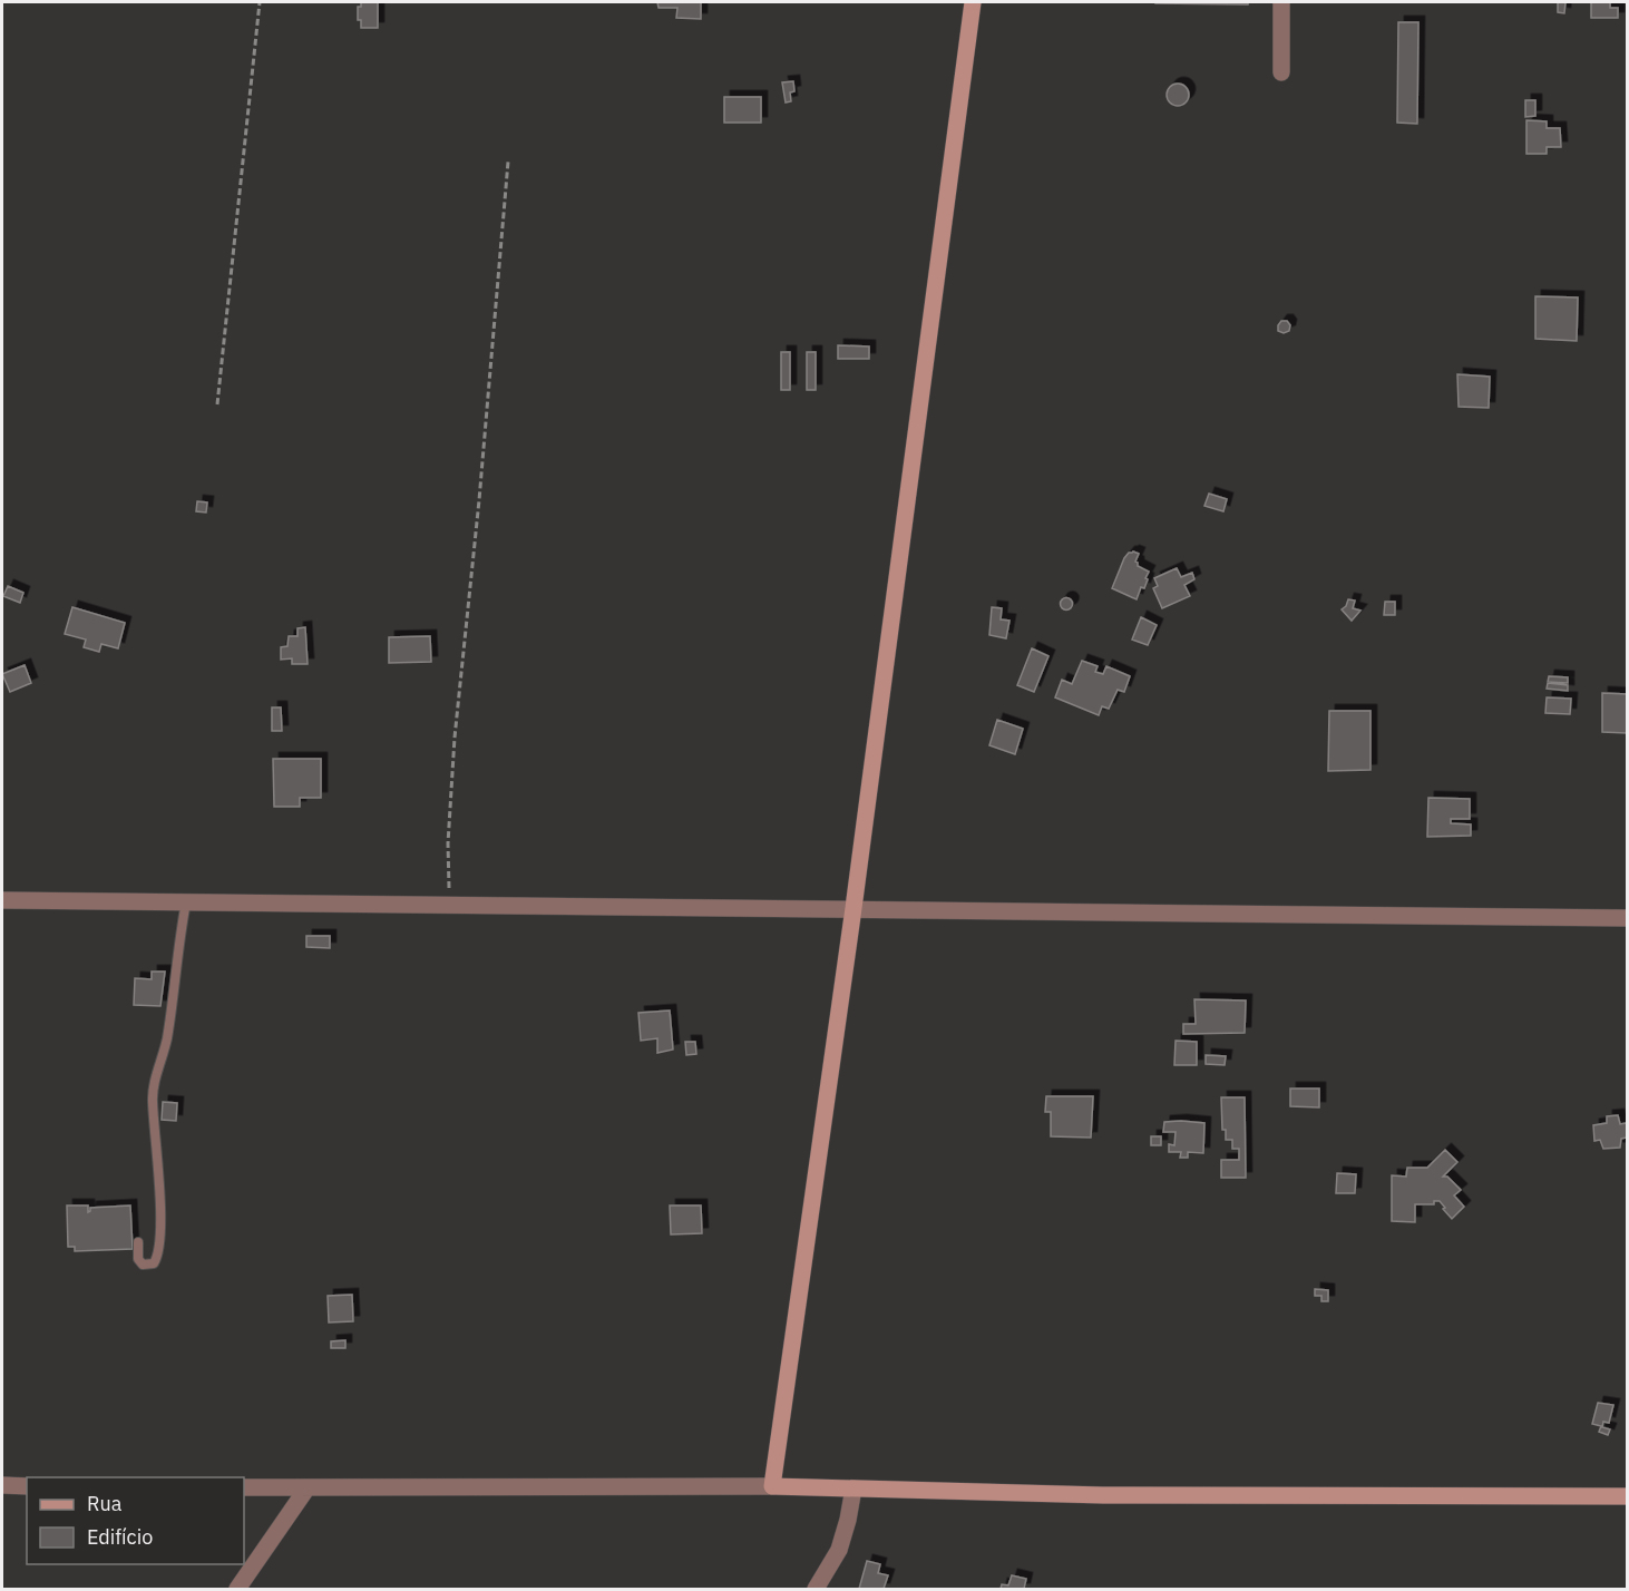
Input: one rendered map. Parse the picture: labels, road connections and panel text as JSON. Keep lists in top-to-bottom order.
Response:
{
  "legend": ["Rua", "Edifício"]
}
